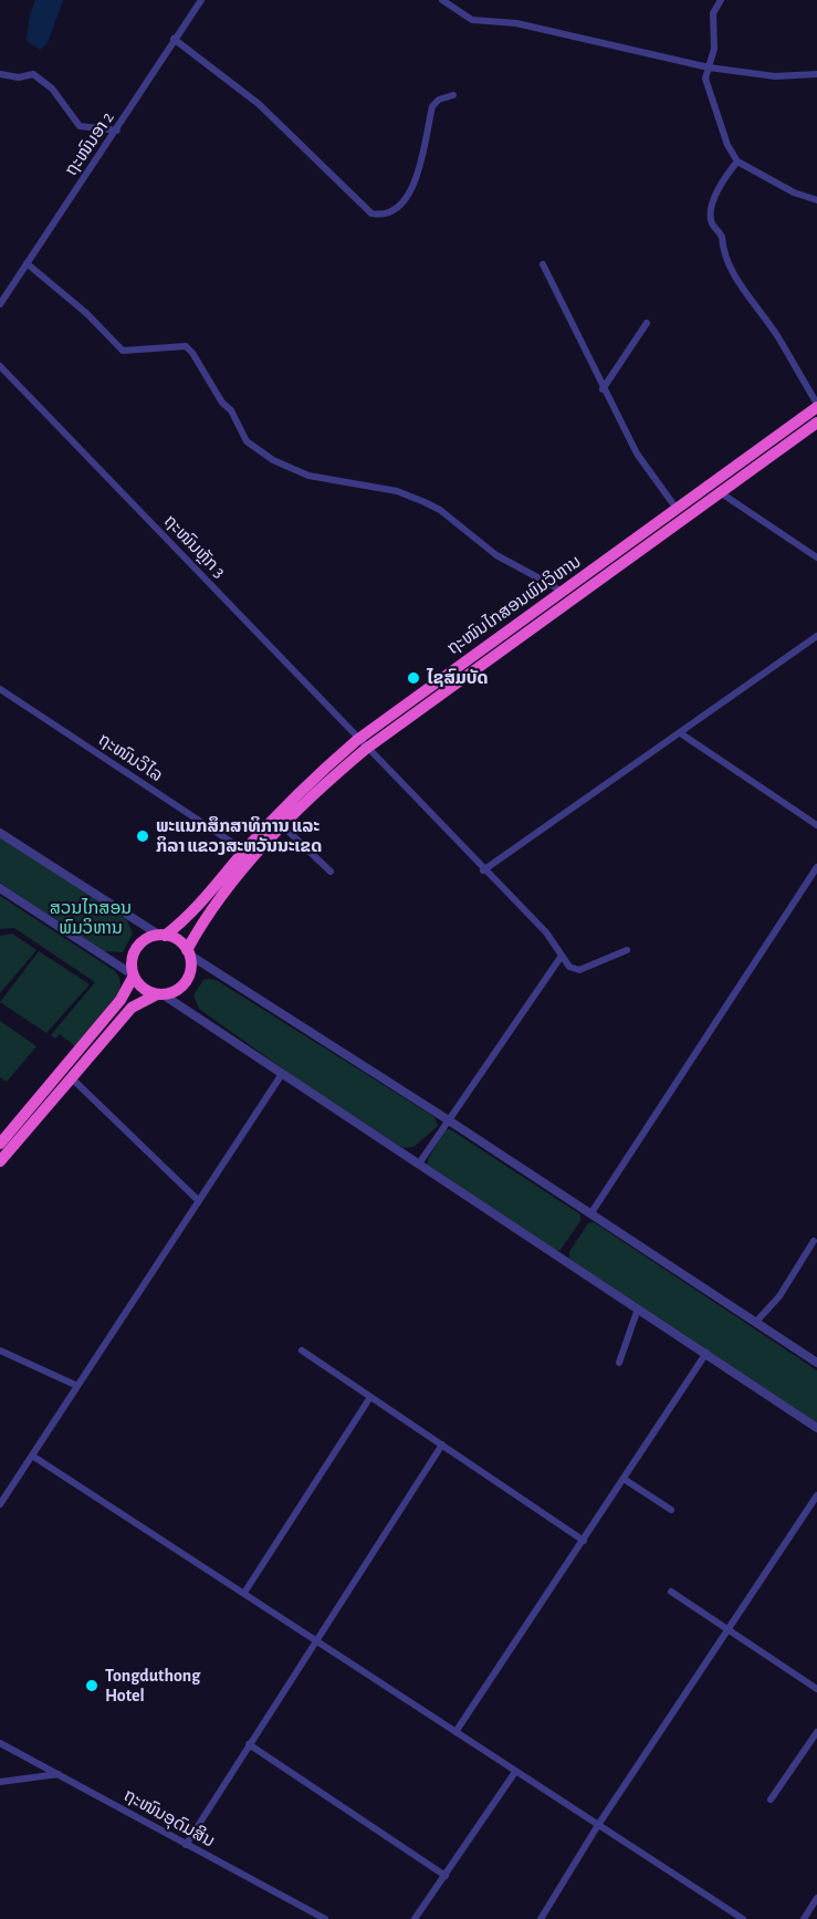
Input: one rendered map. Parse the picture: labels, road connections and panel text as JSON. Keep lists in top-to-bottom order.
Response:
{
  "streets": {
    "highway": ["ຖະໜົນໄກສອນພົມວິຫານ"],
    "street": [
      "ຖະໜົນອາ 2",
      "ຖະໜົນຫຼັກ 3",
      "ຖະໜົນວິໄລ",
      "ຖະໜົນອຸດົມສິນ"
    ]
  },
  "crossings": [
    ["ຖະໜົນຫຼັກ 3", "ຖະໜົນໄກສອນພົມວິຫານ"],
    ["ຖະໜົນໄກສອນພົມວິຫານ", "ຖະໜົນວິໄລ"]
  ],
  "parks": ["ສວນໄກສອນ ພົມວິຫານ"],
  "places": ["ໄຊສົມບັດ", "ພະແນກສຶກສາທິການ ແລະ ກິລາ ແຂວງສະຫວັນນະເຂດ", "Tongduthong Hotel"]
}
